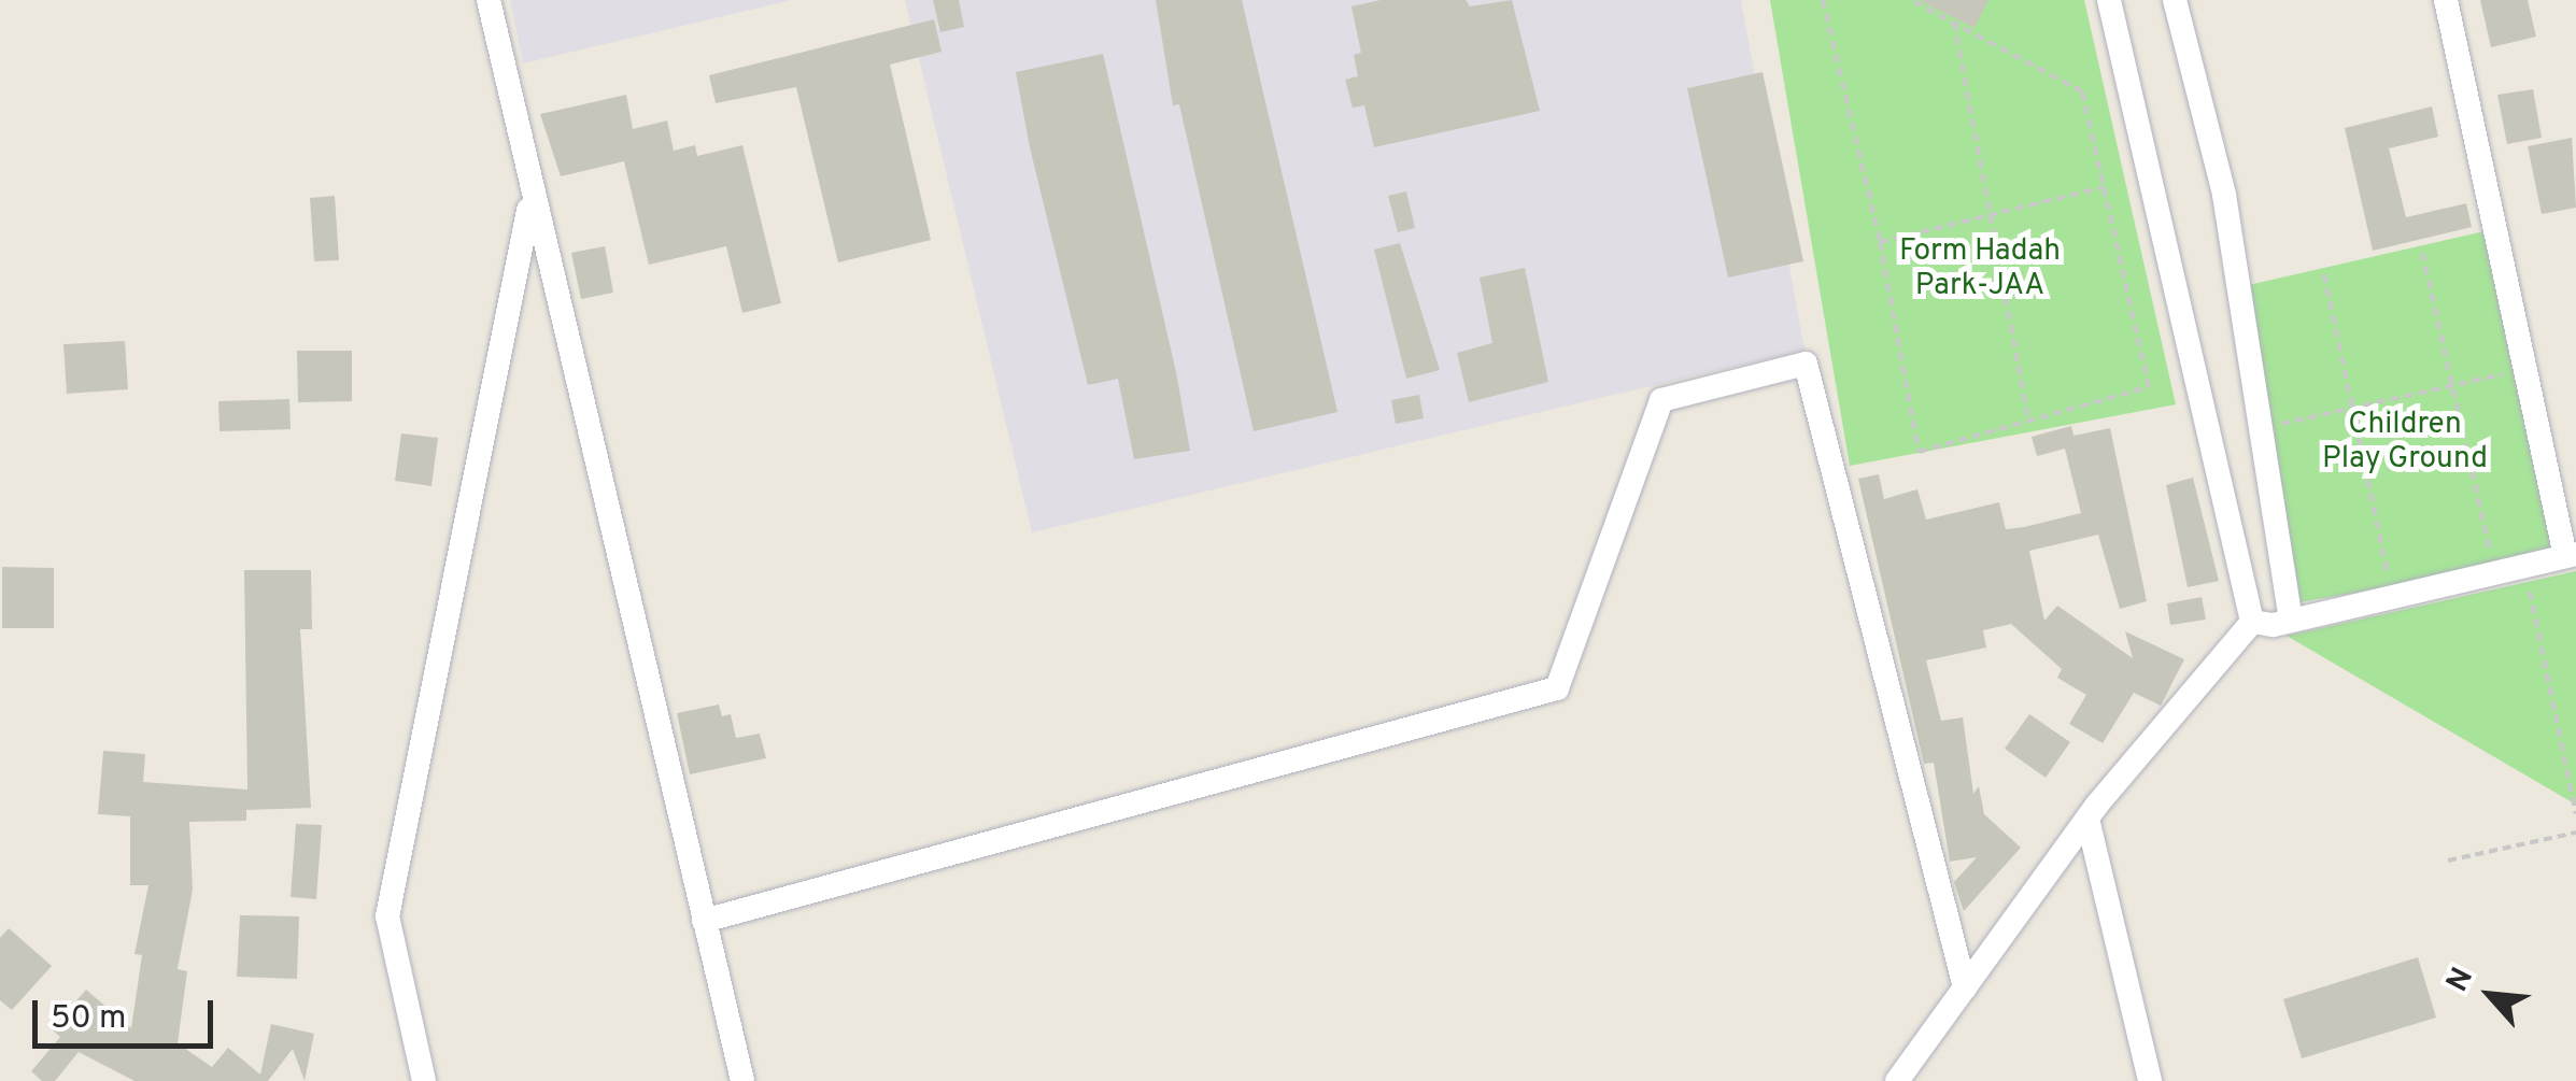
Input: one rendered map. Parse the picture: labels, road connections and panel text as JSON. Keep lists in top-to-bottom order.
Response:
{
  "parks": ["Form Hadah Park-JAA", "Children Play Ground"],
  "scale_bar": "50 m",
  "north": "top left"
}
